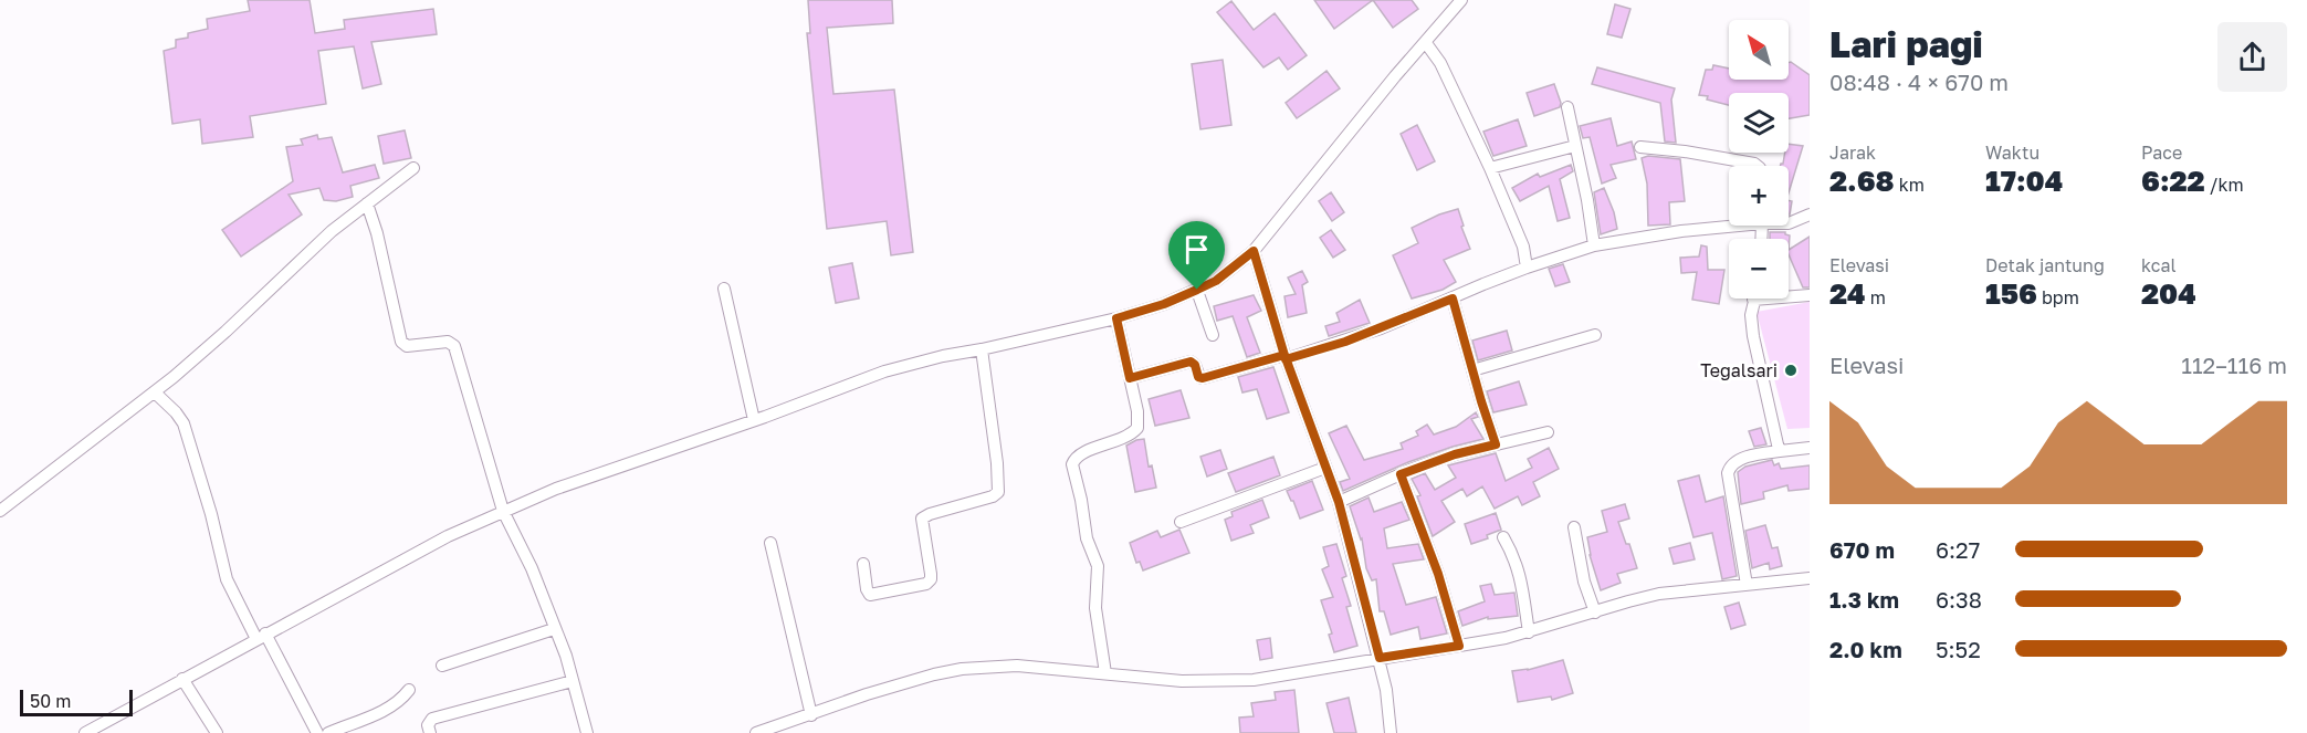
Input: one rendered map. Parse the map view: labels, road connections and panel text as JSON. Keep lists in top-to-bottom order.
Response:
{
  "places": ["Tegalsari"],
  "scale_bar": "50 m",
  "north": "top left",
  "page": {
    "heading": ["Lari pagi", "08:48 · 4 × 670 m"],
    "map_buttons": ["+", "−"],
    "stats": [
      ["Jarak", "2.68 km"],
      ["Waktu", "17:04"],
      ["Pace", "6:22 /km"],
      ["Elevasi", "24 m"],
      ["Detak jantung", "156 bpm"],
      ["kcal", "204"]
    ],
    "chart": ["Elevasi", "112–116 m"],
    "list": [
      {
        "name": "670 m",
        "note": "6:27"
      },
      {
        "name": "1.3 km",
        "note": "6:38"
      },
      {
        "name": "2.0 km",
        "note": "5:52"
      }
    ],
    "scale": "50 m"
  }
}
